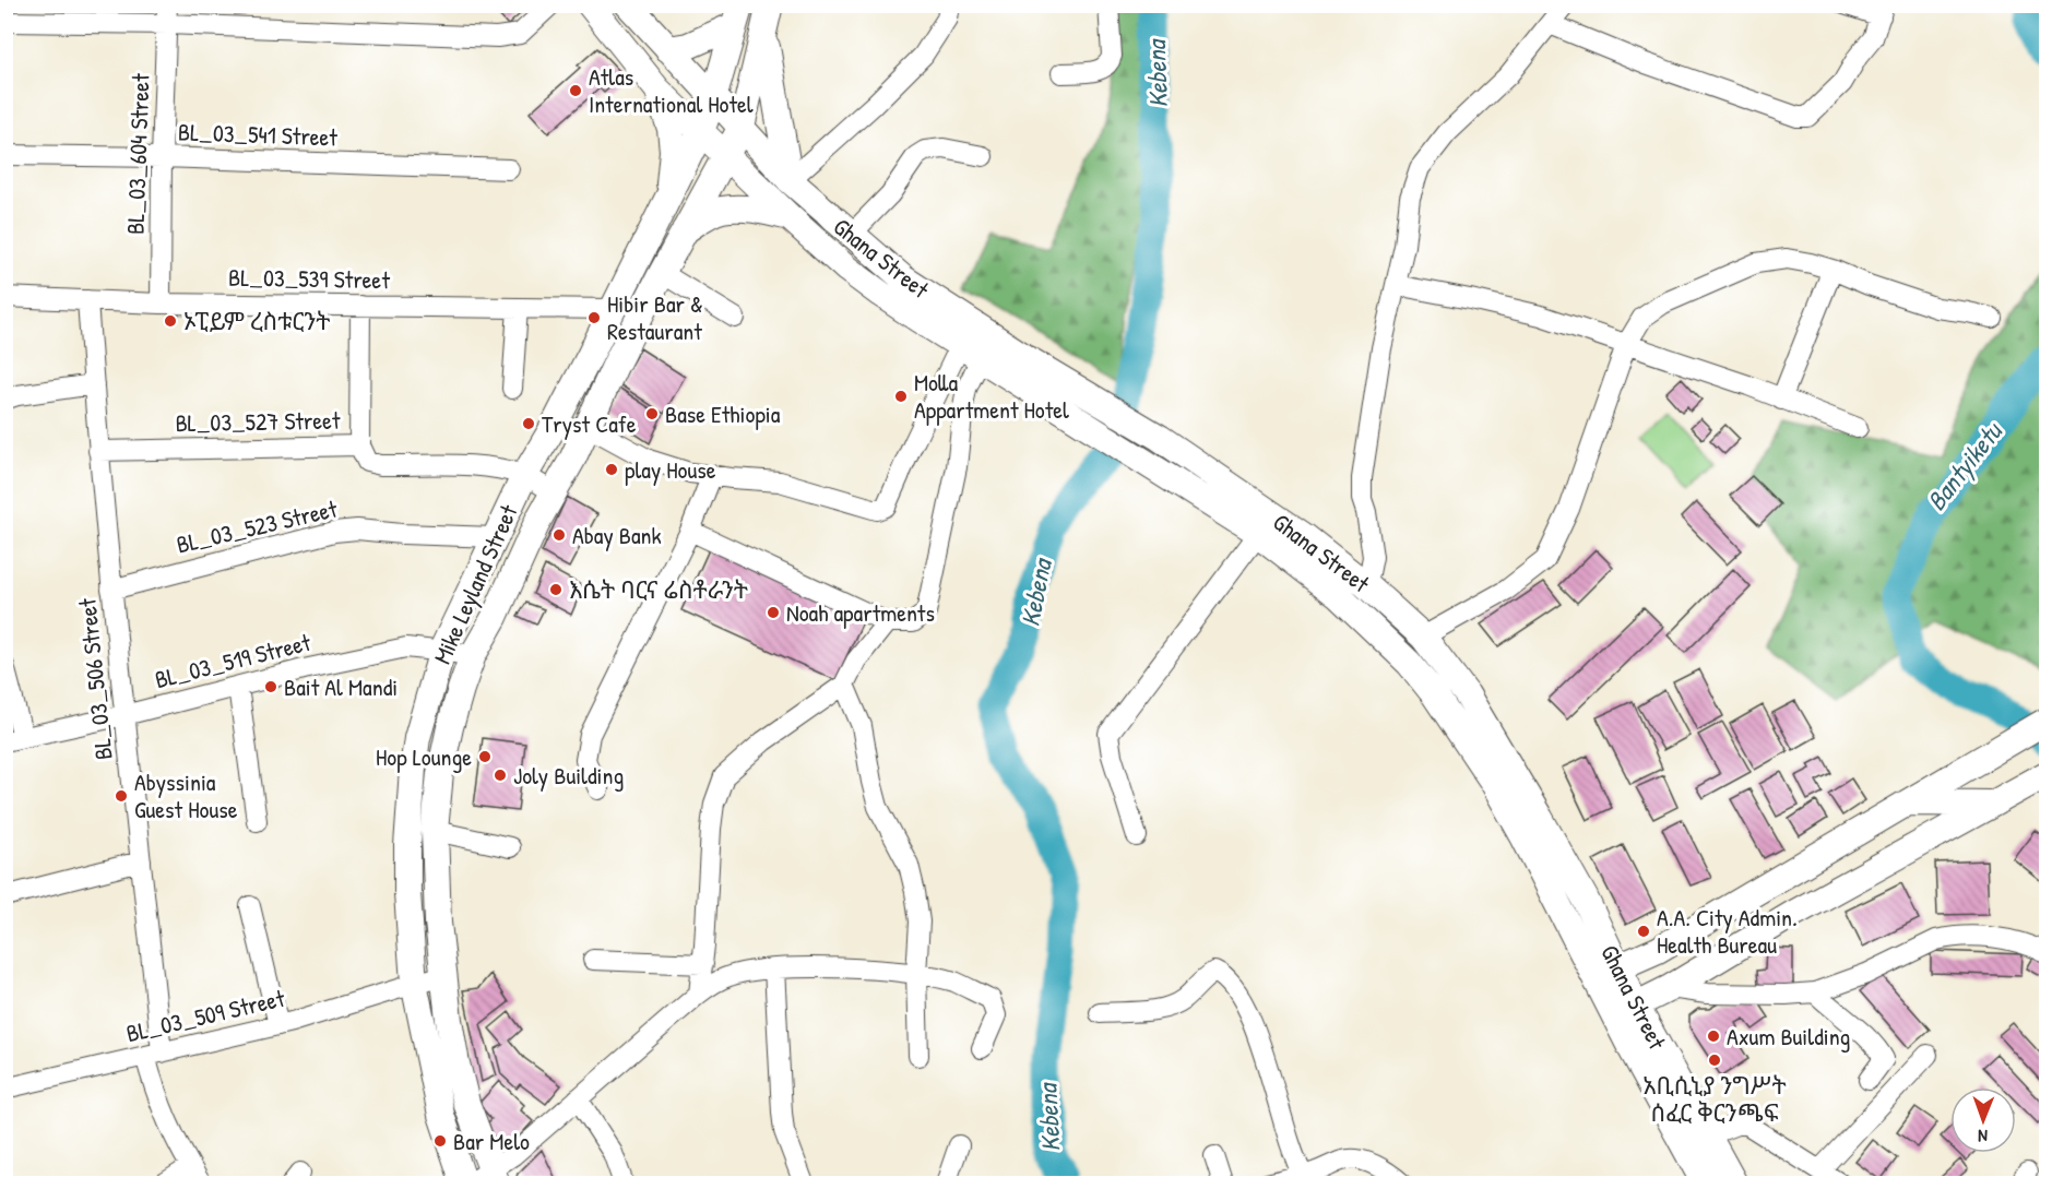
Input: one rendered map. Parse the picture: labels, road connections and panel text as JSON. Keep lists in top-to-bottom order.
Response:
{
  "streets": {
    "main road": ["Ghana Street", "Mike Leyland Street"],
    "street": [
      "BL_03_541 Street",
      "BL_03_604 Street",
      "BL_03_539 Street",
      "BL_03_527 Street",
      "BL_03_523 Street",
      "BL_03_519 Street",
      "BL_03_506 Street",
      "BL_03_509 Street"
    ]
  },
  "crossings": [
    ["BL_03_541 Street", "BL_03_604 Street"],
    ["BL_03_604 Street", "BL_03_539 Street"],
    ["Ghana Street", "Mike Leyland Street"],
    ["BL_03_539 Street", "Mike Leyland Street"],
    ["BL_03_539 Street", "BL_03_506 Street"],
    ["BL_03_527 Street", "Mike Leyland Street"],
    ["BL_03_527 Street", "BL_03_506 Street"],
    ["BL_03_523 Street", "Mike Leyland Street"],
    ["BL_03_523 Street", "BL_03_506 Street"],
    ["Mike Leyland Street", "BL_03_519 Street"],
    ["Mike Leyland Street", "BL_03_509 Street"],
    ["BL_03_519 Street", "BL_03_506 Street"],
    ["BL_03_506 Street", "BL_03_509 Street"]
  ],
  "water": ["Kebena", "Bantyiketu"],
  "places": [
    "Atlas International Hotel",
    "Hibir Bar & Restaurant",
    "ኦፒይም ረስቱርንት",
    "Molla Appartment Hotel",
    "Base Ethiopia",
    "Tryst Cafe",
    "play House",
    "Abay Bank",
    "እሴት ባርና ሬስቶራንት",
    "Noah apartments",
    "Bait Al Mandi",
    "Hop Lounge",
    "Joly Building",
    "Abyssinia Guest House",
    "A.A. City Admin. Health Bureau",
    "Axum Building",
    "አቢሲኒያ ንግሥት ሰፈር ቅርንጫፍ",
    "Bar Melo"
  ],
  "north": "bottom"
}
